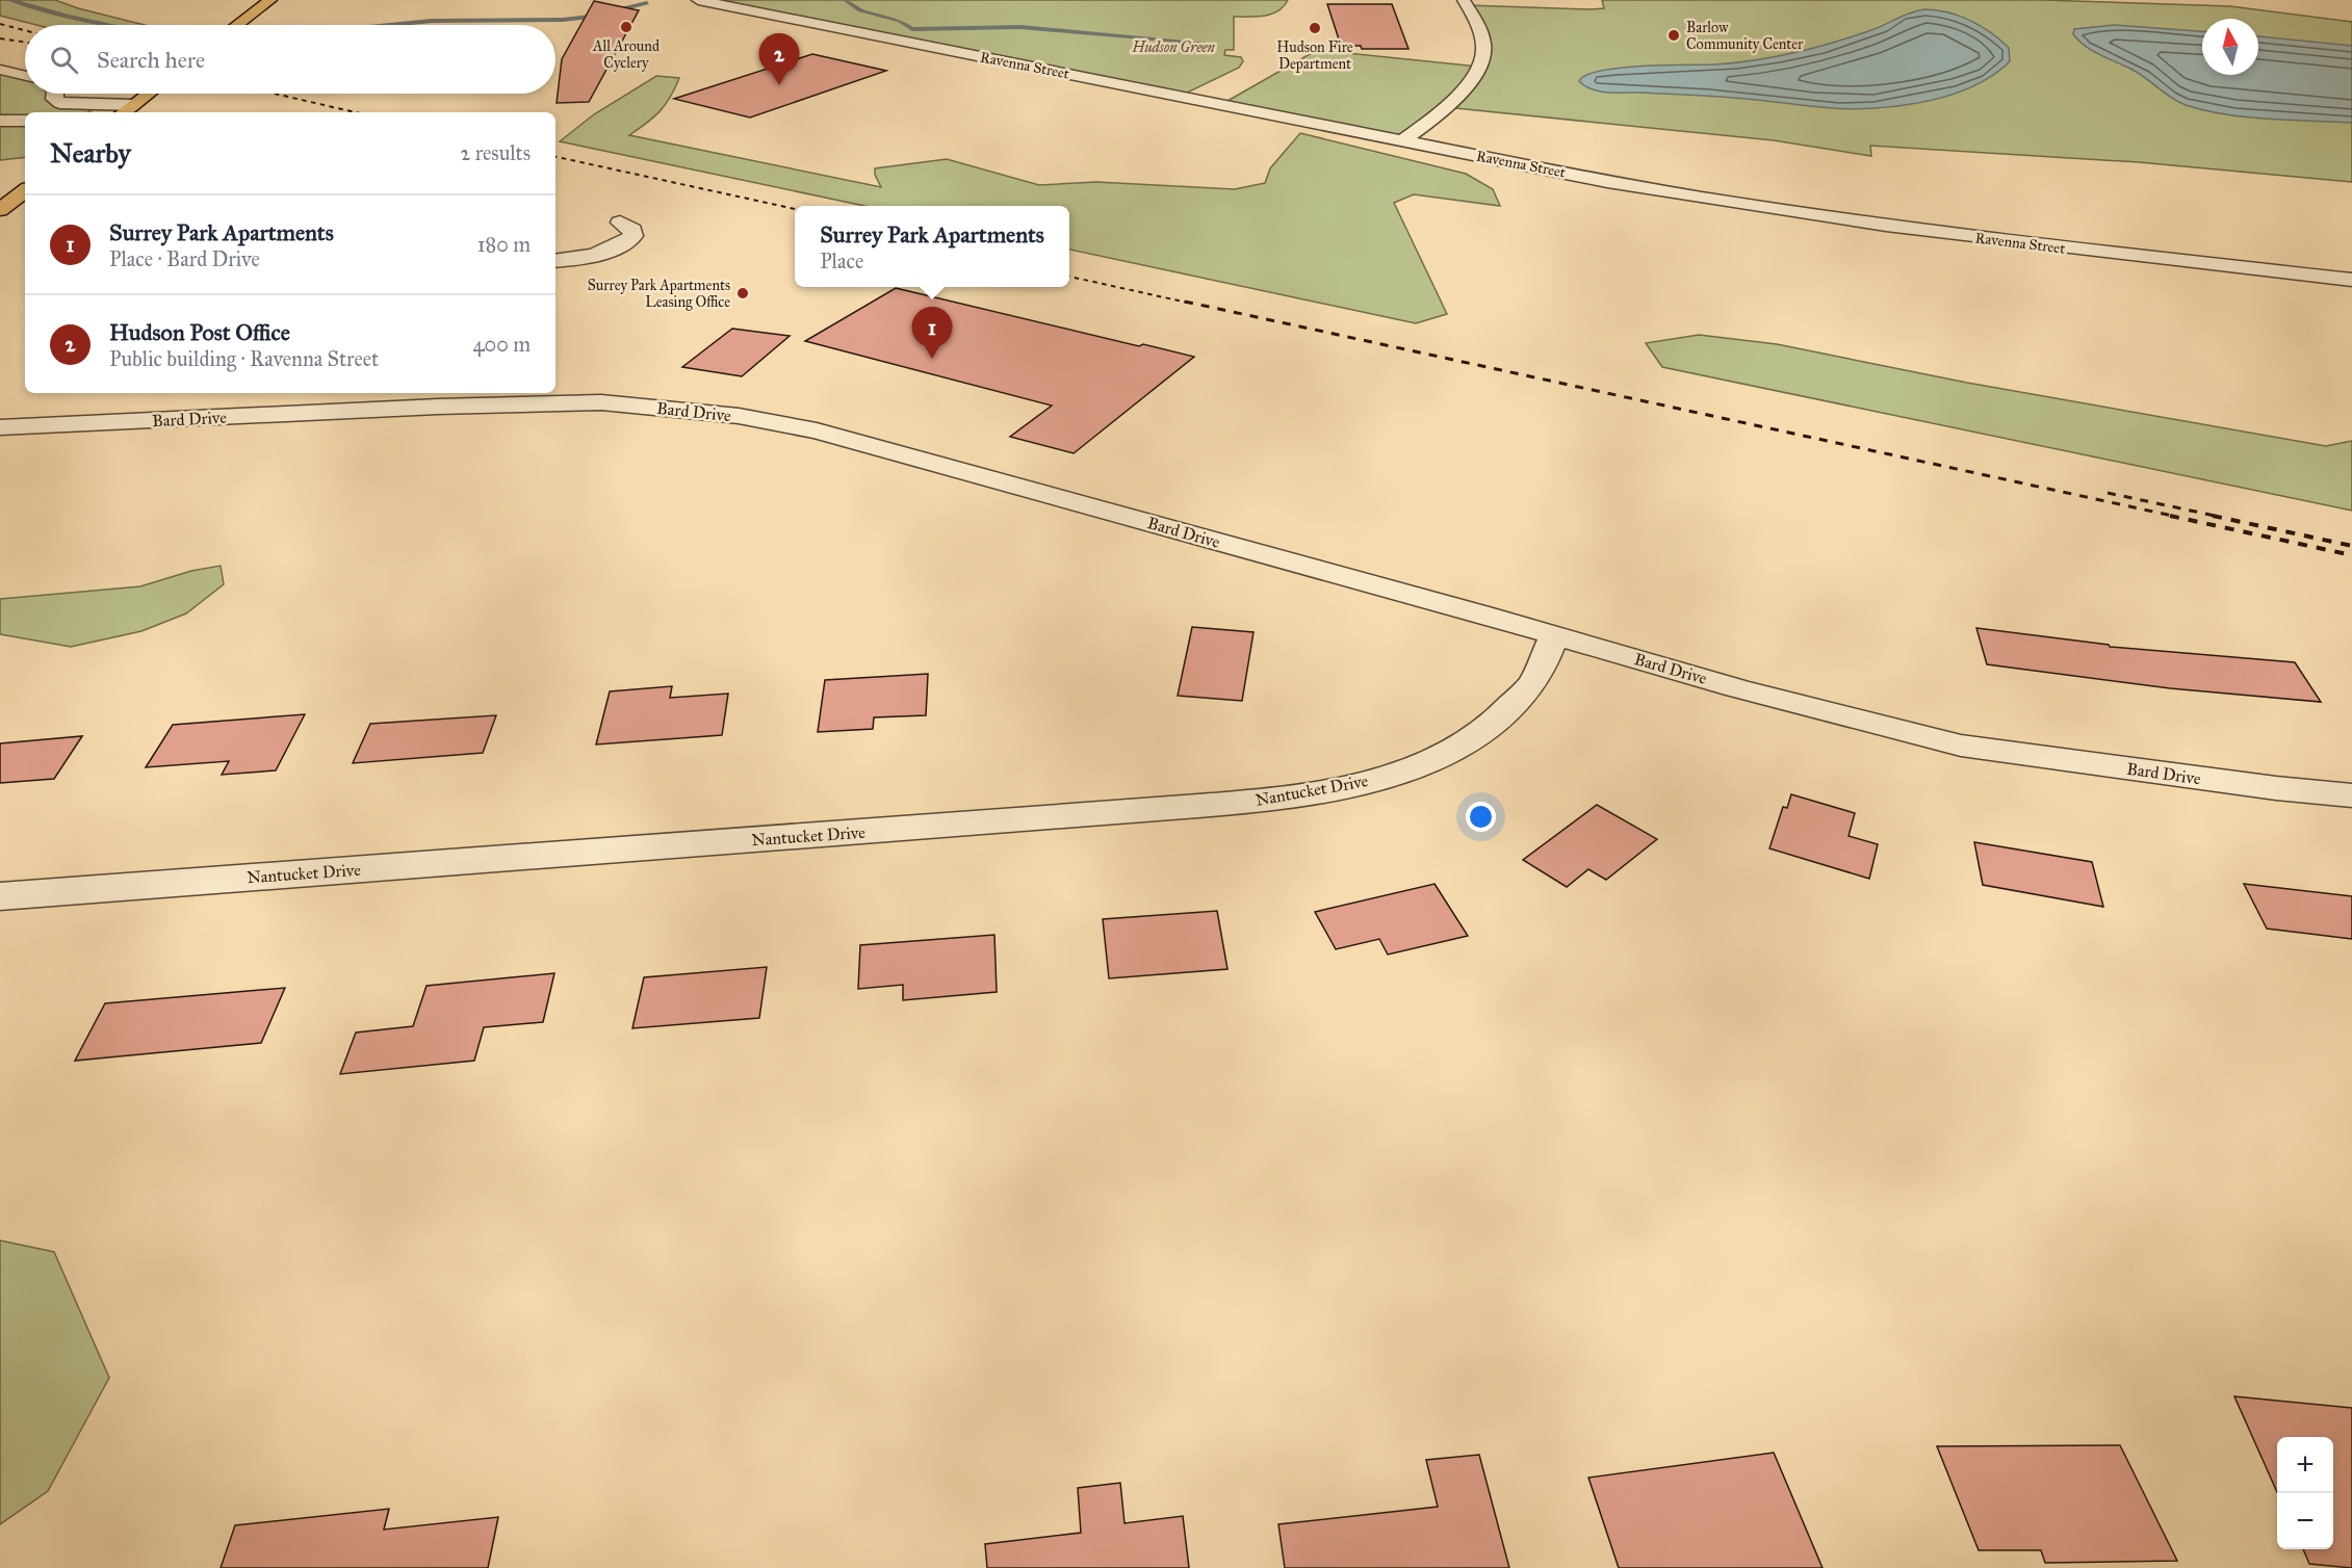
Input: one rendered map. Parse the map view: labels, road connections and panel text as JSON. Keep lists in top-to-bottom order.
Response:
{
  "streets": {
    "street": ["Ravenna Street", "Bard Drive", "Nantucket Drive"]
  },
  "crossings": [
    ["Bard Drive", "Nantucket Drive"]
  ],
  "parks": ["Hudson Green"],
  "places": [
    "All Around Cyclery",
    "Hudson Fire Department",
    "Barlow Community Center",
    "Surrey Park Apartments Leasing Office"
  ],
  "north": "top",
  "page": {
    "search": "Search here",
    "pins": ["2", "1"],
    "heading": ["Nearby", "2 results"],
    "list": [
      {
        "mark": "1",
        "name": "Surrey Park Apartments",
        "note": "Place · Bard Drive",
        "value": "180 m"
      },
      {
        "mark": "2",
        "name": "Hudson Post Office",
        "note": "Public building · Ravenna Street",
        "value": "400 m"
      }
    ],
    "popup": ["Surrey Park Apartments", "Place"],
    "map_buttons": ["+", "−"]
  }
}
